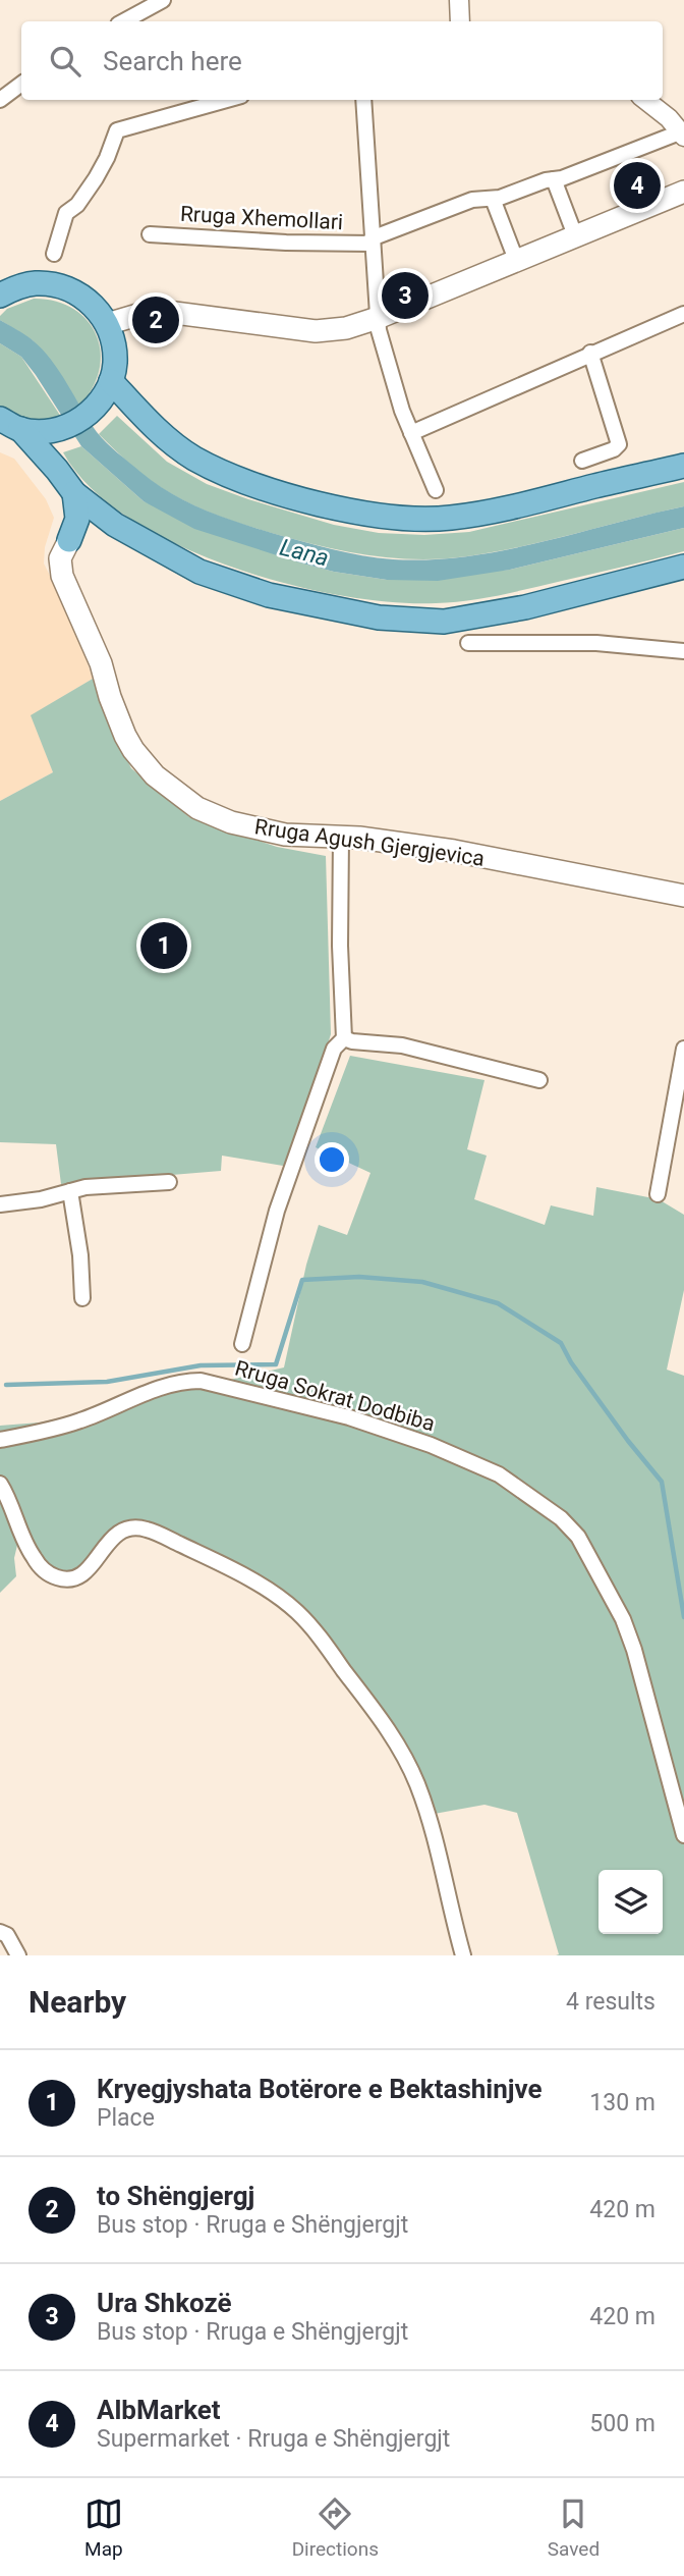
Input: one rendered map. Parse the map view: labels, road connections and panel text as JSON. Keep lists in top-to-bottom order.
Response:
{
  "streets": {
    "main road": ["Rruga Agush Gjergjevica"],
    "street": ["Rruga Xhemollari", "Rruga Sokrat Dodbiba"]
  },
  "water": ["Lana"],
  "page": {
    "search": "Search here",
    "pins": [
      "4",
      "3",
      "2",
      "1"
    ],
    "heading": ["Nearby", "4 results"],
    "list": [
      {
        "mark": "1",
        "name": "Kryegjyshata Botërore e Bektashinjve",
        "note": "Place",
        "value": "130 m"
      },
      {
        "mark": "2",
        "name": "to Shëngjergj",
        "note": "Bus stop · Rruga e Shëngjergjt",
        "value": "420 m"
      },
      {
        "mark": "3",
        "name": "Ura Shkozë",
        "note": "Bus stop · Rruga e Shëngjergjt",
        "value": "420 m"
      },
      {
        "mark": "4",
        "name": "AlbMarket",
        "note": "Supermarket · Rruga e Shëngjergjt",
        "value": "500 m"
      }
    ],
    "nav": ["Map", "Directions", "Saved"]
  }
}
